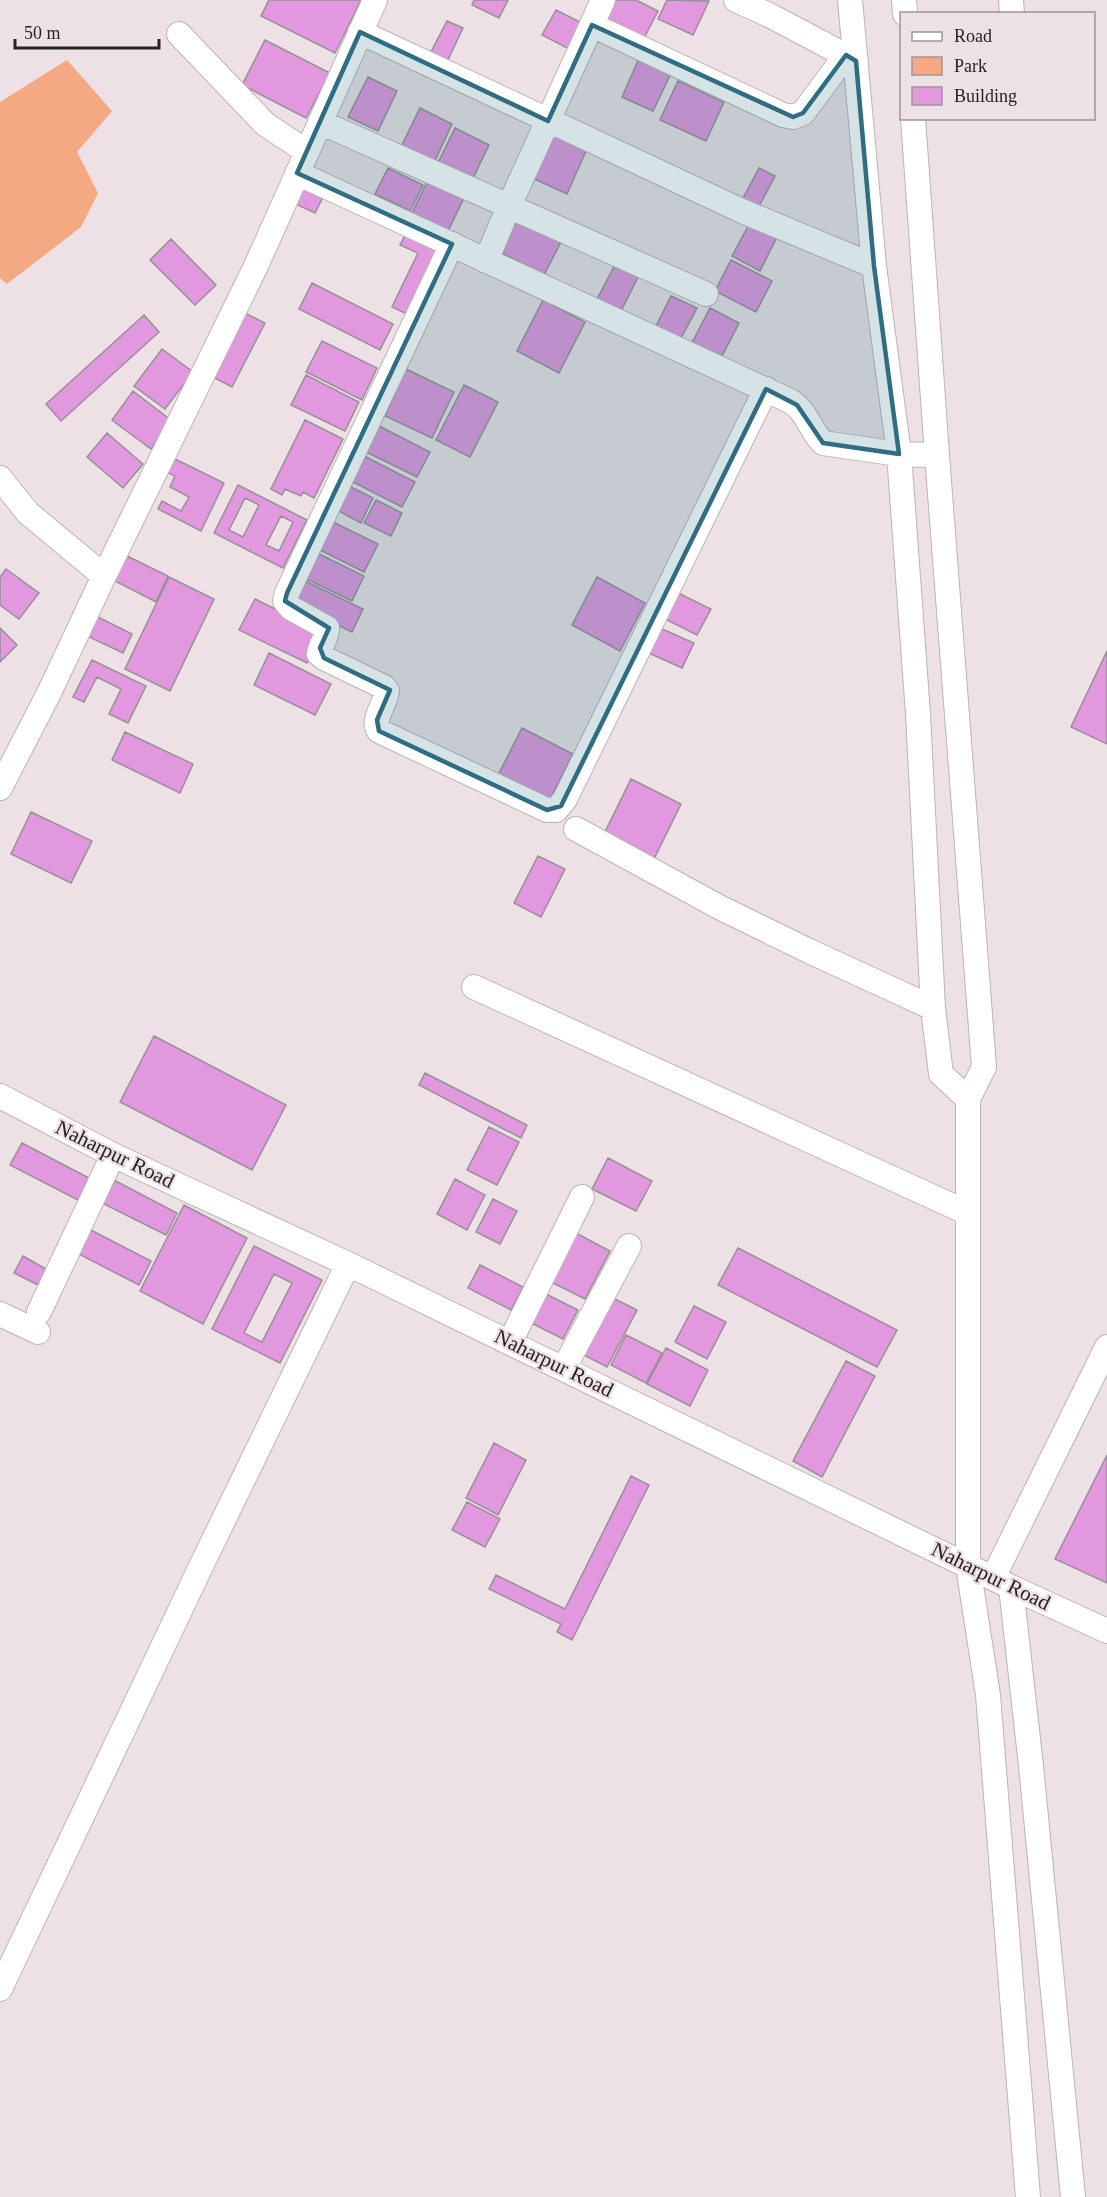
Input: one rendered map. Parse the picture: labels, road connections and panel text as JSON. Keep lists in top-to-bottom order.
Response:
{
  "streets": {
    "street": ["Naharpur Road"]
  },
  "legend": ["Road", "Park", "Building"],
  "scale_bar": "50 m"
}
